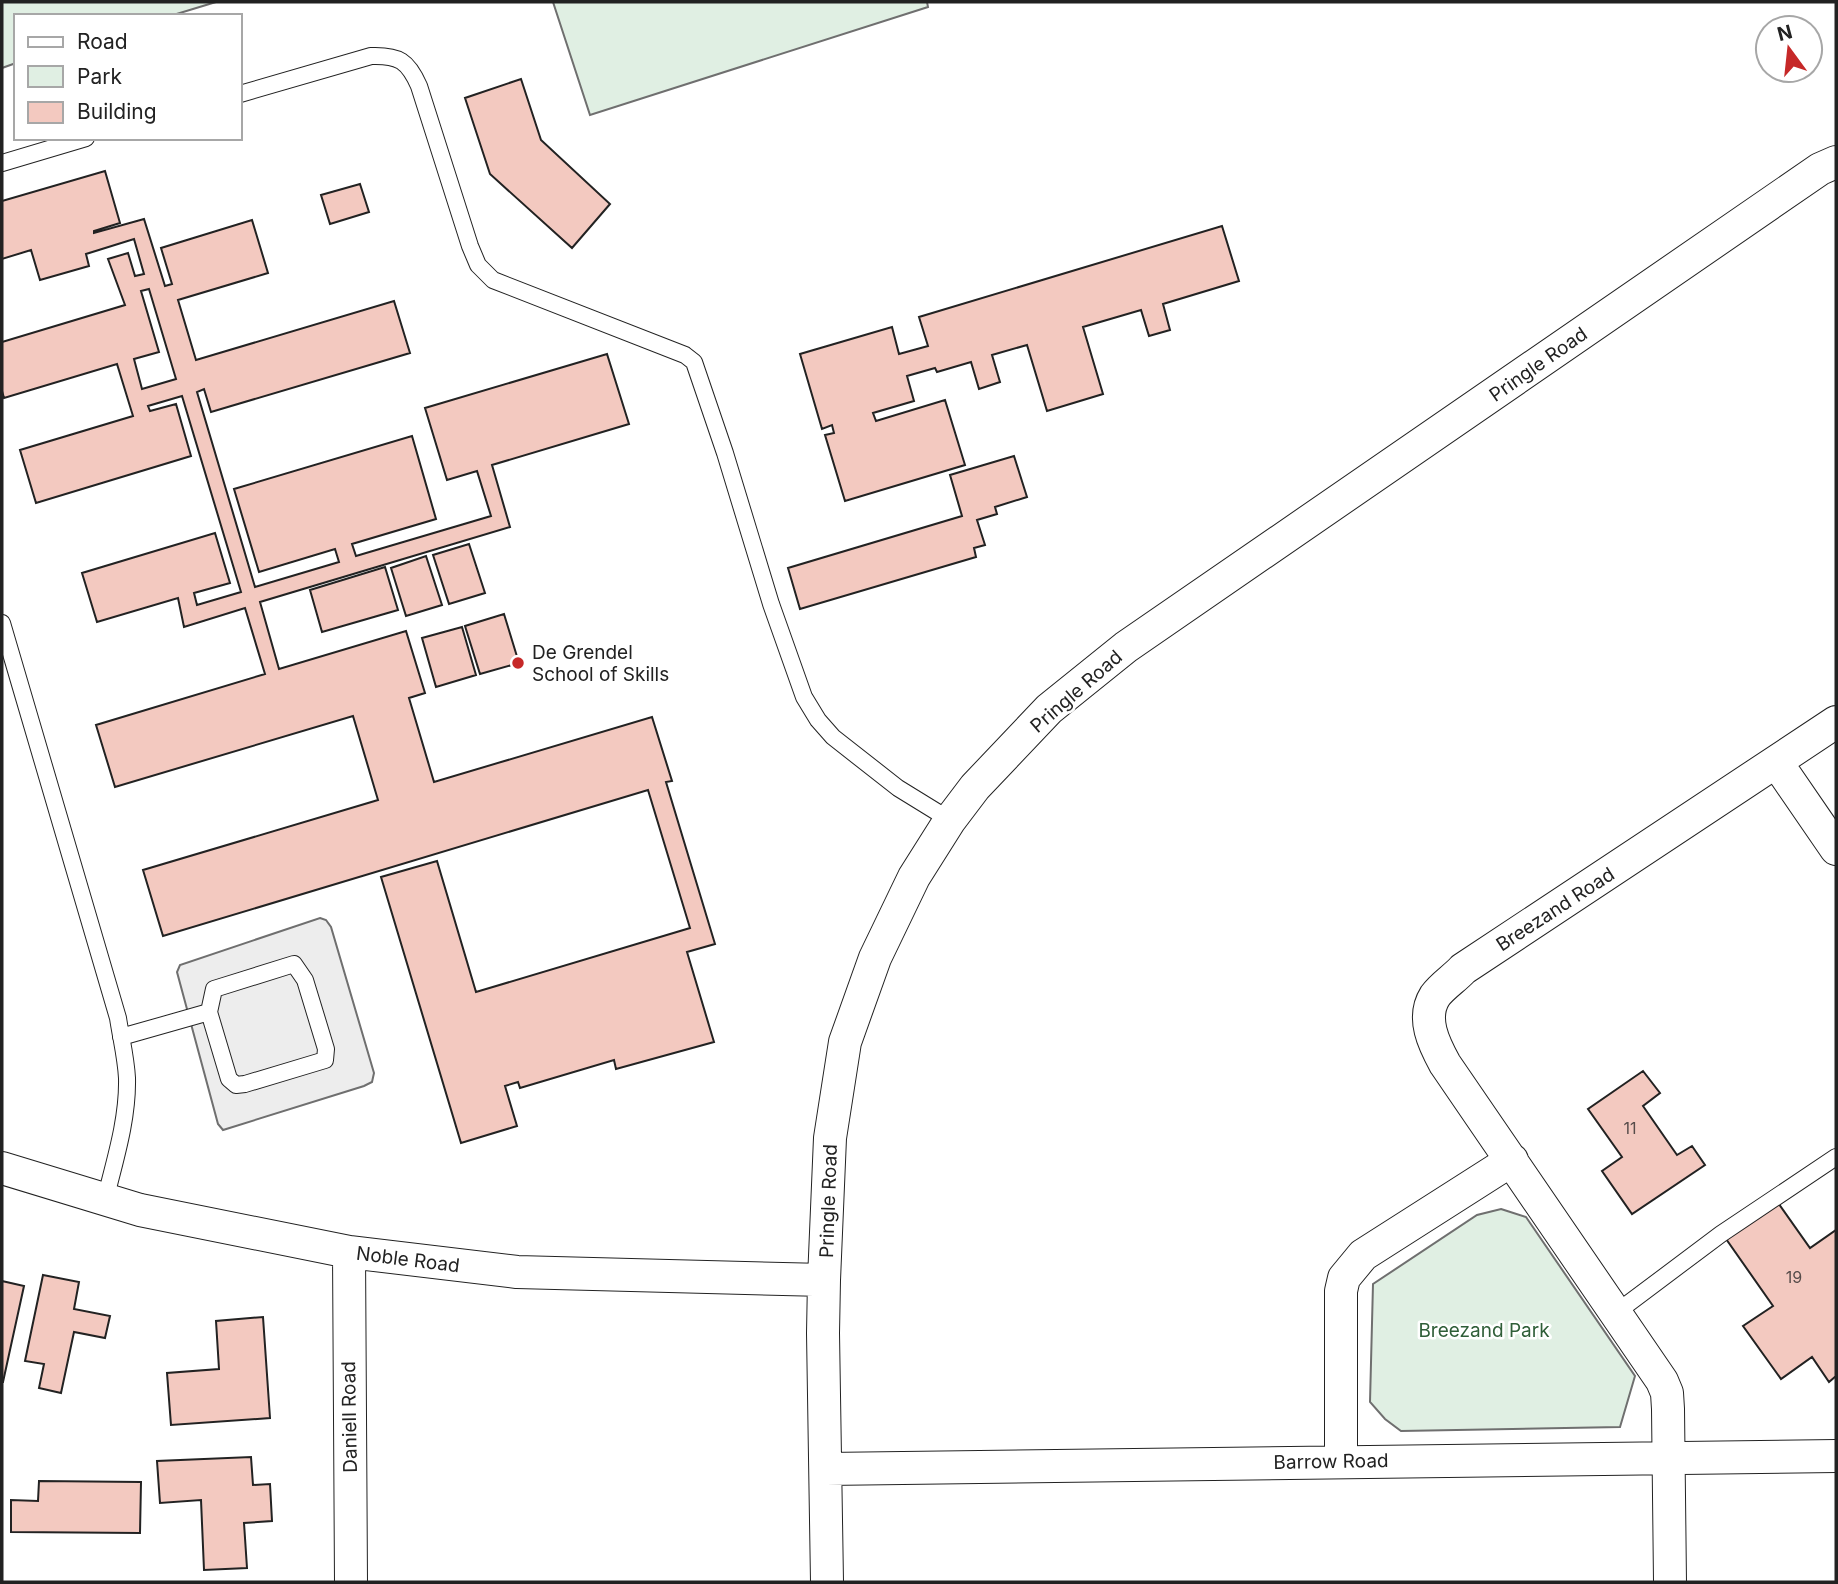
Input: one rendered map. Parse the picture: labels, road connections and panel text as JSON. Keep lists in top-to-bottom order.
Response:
{
  "streets": {
    "street": [
      "Pringle Road",
      "Breezand Road",
      "Noble Road",
      "Daniell Road",
      "Barrow Road"
    ]
  },
  "crossings": [
    ["Pringle Road", "Noble Road"],
    ["Pringle Road", "Barrow Road"],
    ["Breezand Road", "Barrow Road"],
    ["Noble Road", "Daniell Road"]
  ],
  "parks": ["Breezand Park"],
  "places": ["De Grendel School of Skills"],
  "house_numbers": ["11", "19"],
  "legend": ["Road", "Park", "Building"],
  "north": "top"
}
